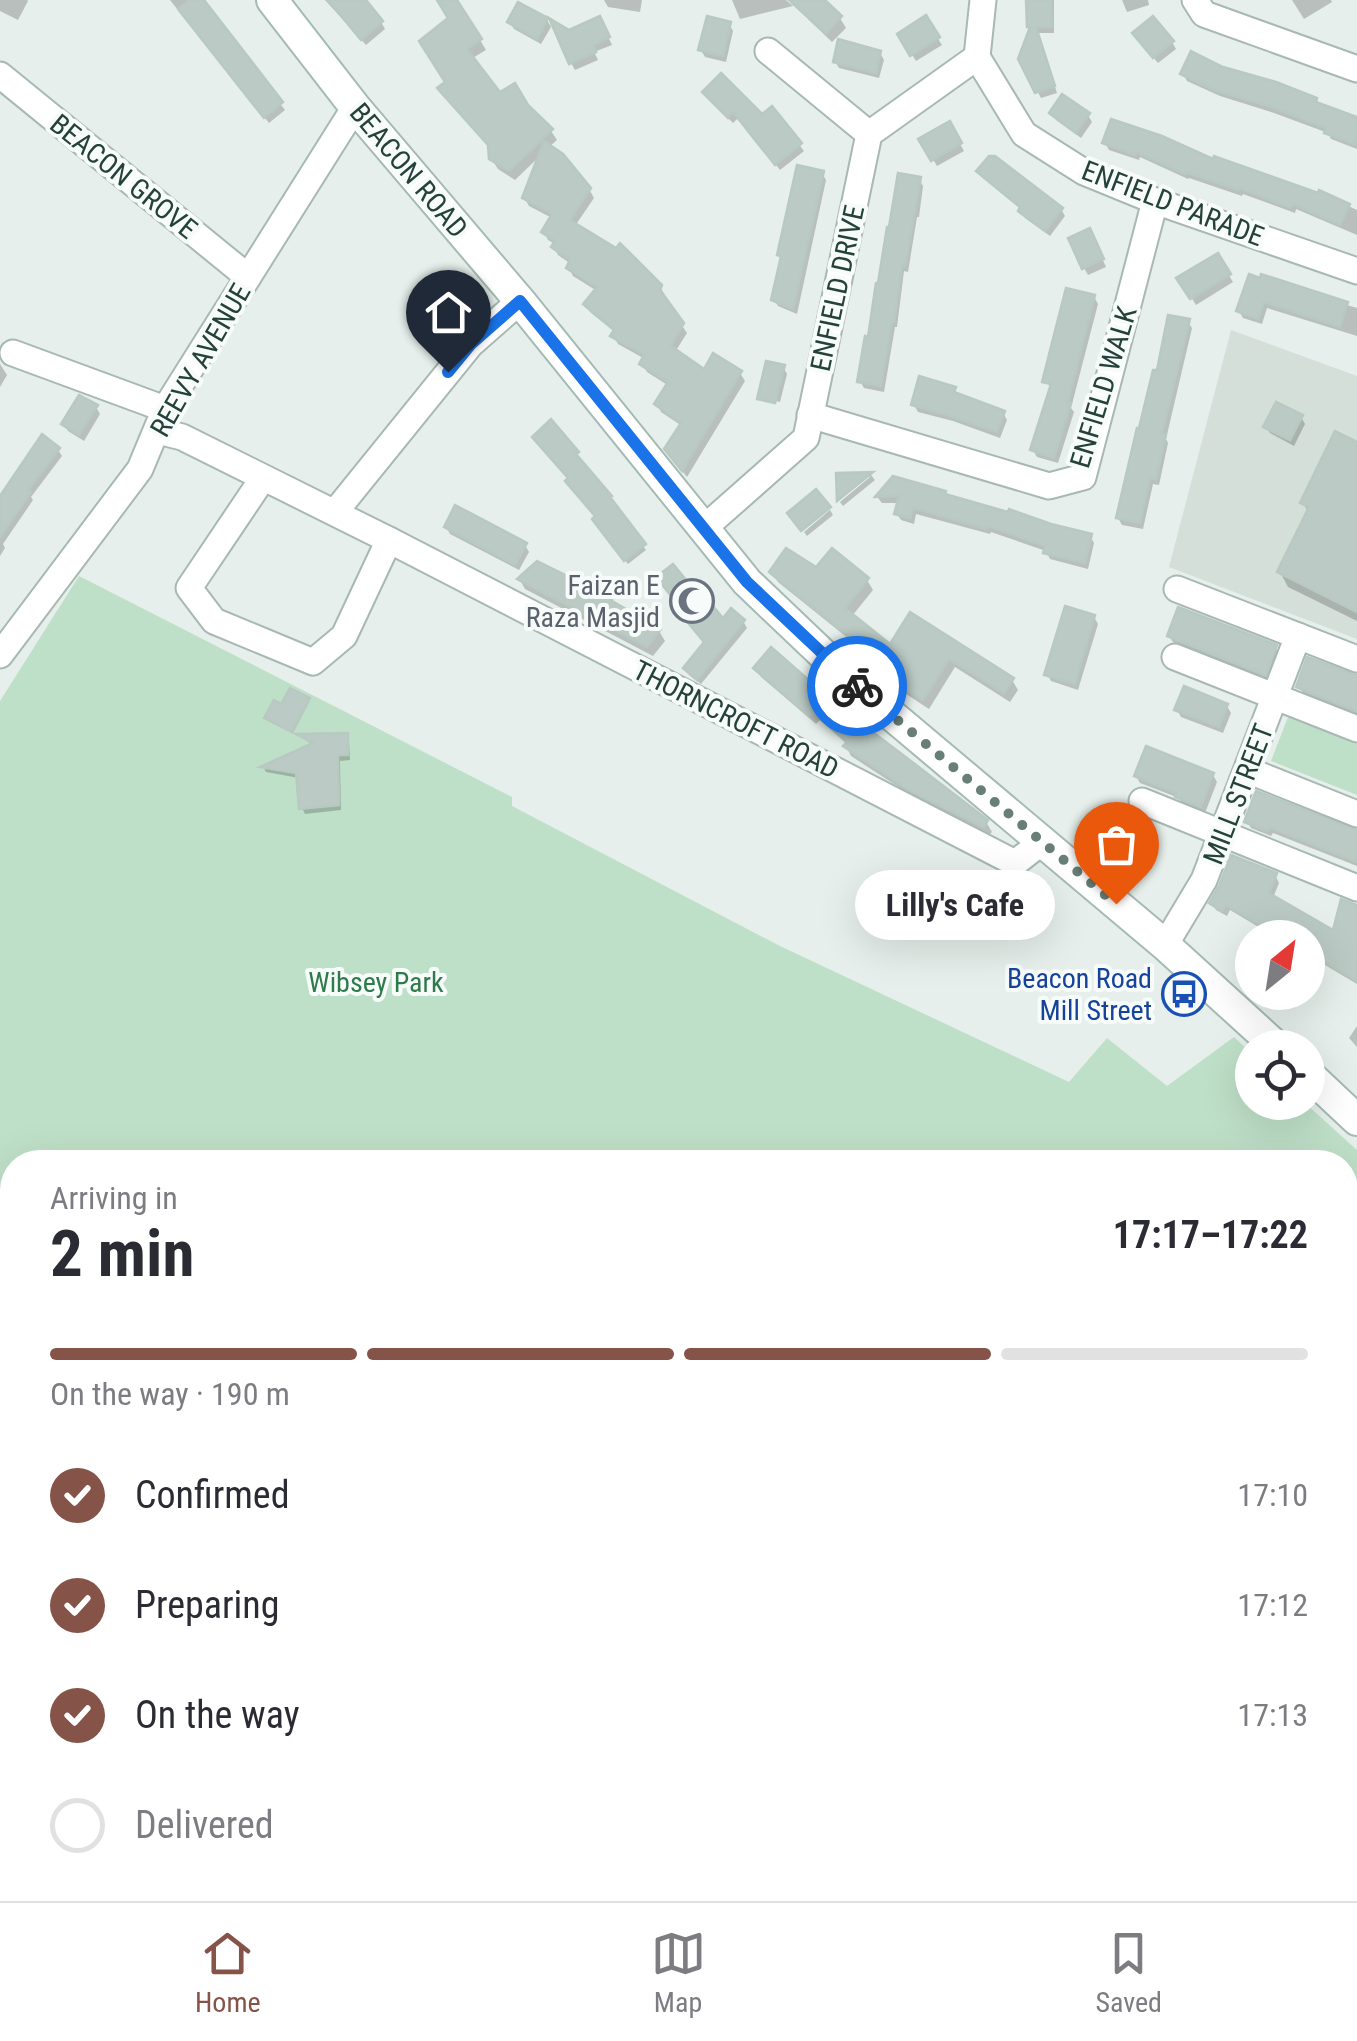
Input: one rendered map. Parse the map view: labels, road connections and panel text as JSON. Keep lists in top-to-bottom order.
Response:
{
  "streets": {
    "main road": ["BEACON ROAD"],
    "street": [
      "BEACON GROVE",
      "ENFIELD PARADE",
      "ENFIELD DRIVE",
      "REEVY AVENUE",
      "ENFIELD WALK",
      "THORNCROFT ROAD",
      "MILL STREET"
    ]
  },
  "crossings": [
    ["BEACON ROAD", "ENFIELD DRIVE"],
    ["BEACON ROAD", "REEVY AVENUE"],
    ["BEACON ROAD", "THORNCROFT ROAD"],
    ["BEACON ROAD", "MILL STREET"],
    ["BEACON GROVE", "REEVY AVENUE"],
    ["ENFIELD PARADE", "ENFIELD WALK"],
    ["ENFIELD DRIVE", "ENFIELD WALK"],
    ["REEVY AVENUE", "THORNCROFT ROAD"]
  ],
  "parks": ["Wibsey Park"],
  "places": {
    "mosque": ["Faizan E Raza Masjid"],
    "other": ["Lilly's Cafe"],
    "bus stop": ["Beacon Road Mill Street"]
  },
  "north": "top right",
  "page": {
    "bubble": "Lilly's Cafe",
    "heading": ["2 min", "Arriving in", "17:17–17:22"],
    "bar": "On the way · 190 m",
    "list": [
      ["Confirmed", "17:10"],
      ["Preparing", "17:12"],
      ["On the way", "17:13"],
      "Delivered"
    ],
    "tabs": ["Home", "Map", "Saved"]
  }
}
